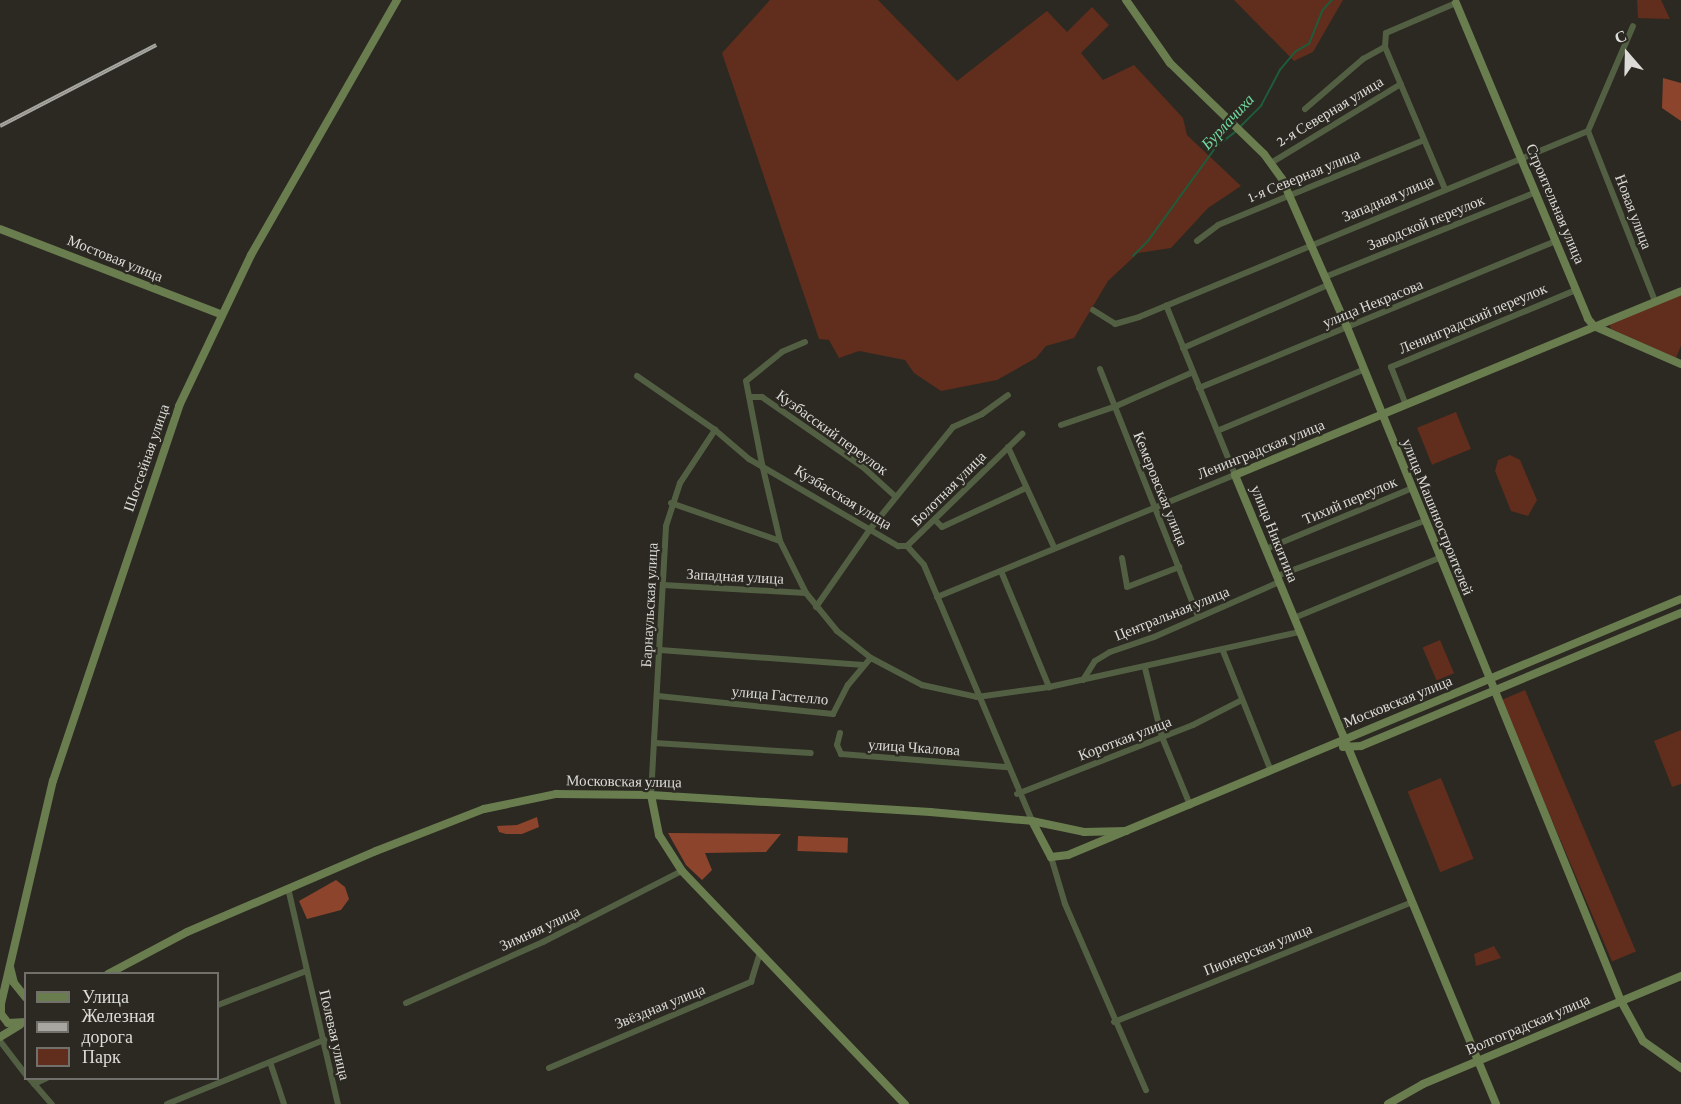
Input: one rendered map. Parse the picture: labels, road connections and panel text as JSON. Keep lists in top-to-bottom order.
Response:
{
  "streets": {
    "main road": [
      "Строительная улица",
      "Мостовая улица",
      "Ленинградская улица",
      "Шоссейная улица",
      "улица Машиностроителей",
      "улица Никитина",
      "Московская улица",
      "Волгоградская улица"
    ],
    "street": [
      "2-я Северная улица",
      "1-я Северная улица",
      "Западная улица",
      "Новая улица",
      "Заводской переулок",
      "улица Некрасова",
      "Ленинградский переулок",
      "Кузбасский переулок",
      "Болотная улица",
      "Кемеровская улица",
      "Кузбасская улица",
      "Тихий переулок",
      "Барнаульская улица",
      "Центральная улица",
      "улица Гастелло",
      "Короткая улица",
      "улица Чкалова",
      "Зимняя улица",
      "Пионерская улица",
      "Звёздная улица",
      "Полевая улица"
    ]
  },
  "crossings": [
    ["2-я Северная улица", "улица Машиностроителей"],
    ["1-я Северная улица", "улица Машиностроителей"],
    ["Западная улица", "Строительная улица"],
    ["Западная улица", "Новая улица"],
    ["Западная улица", "улица Машиностроителей"],
    ["Западная улица", "улица Никитина"],
    ["Западная улица", "Барнаульская улица"],
    ["Строительная улица", "Заводской переулок"],
    ["Строительная улица", "улица Некрасова"],
    ["Строительная улица", "Ленинградский переулок"],
    ["Строительная улица", "Ленинградская улица"],
    ["Новая улица", "Ленинградская улица"],
    ["Заводской переулок", "улица Машиностроителей"],
    ["Заводской переулок", "улица Никитина"],
    ["Мостовая улица", "Шоссейная улица"],
    ["улица Некрасова", "улица Машиностроителей"],
    ["улица Некрасова", "улица Никитина"],
    ["Ленинградский переулок", "Ленинградская улица"],
    ["Ленинградская улица", "Болотная улица"],
    ["Ленинградская улица", "Кемеровская улица"],
    ["Ленинградская улица", "Кузбасская улица"],
    ["Ленинградская улица", "улица Машиностроителей"],
    ["Ленинградская улица", "улица Никитина"],
    ["Болотная улица", "Кузбасская улица"],
    ["Кемеровская улица", "Центральная улица"],
    ["Кузбасская улица", "Барнаульская улица"],
    ["Кузбасская улица", "Московская улица"],
    ["Кузбасская улица", "Короткая улица"],
    ["Кузбасская улица", "улица Чкалова"],
    ["Тихий переулок", "улица Машиностроителей"],
    ["Тихий переулок", "улица Никитина"],
    ["улица Машиностроителей", "Центральная улица"],
    ["улица Машиностроителей", "Московская улица"],
    ["улица Машиностроителей", "Волгоградская улица"],
    ["улица Никитина", "Центральная улица"],
    ["улица Никитина", "Московская улица"],
    ["Барнаульская улица", "улица Гастелло"],
    ["Барнаульская улица", "Московская улица"],
    ["Московская улица", "Полевая улица"]
  ],
  "water": ["Бурлачиха"],
  "legend": ["Улица", "Железная дорога", "Парк"],
  "north": "top"
}
